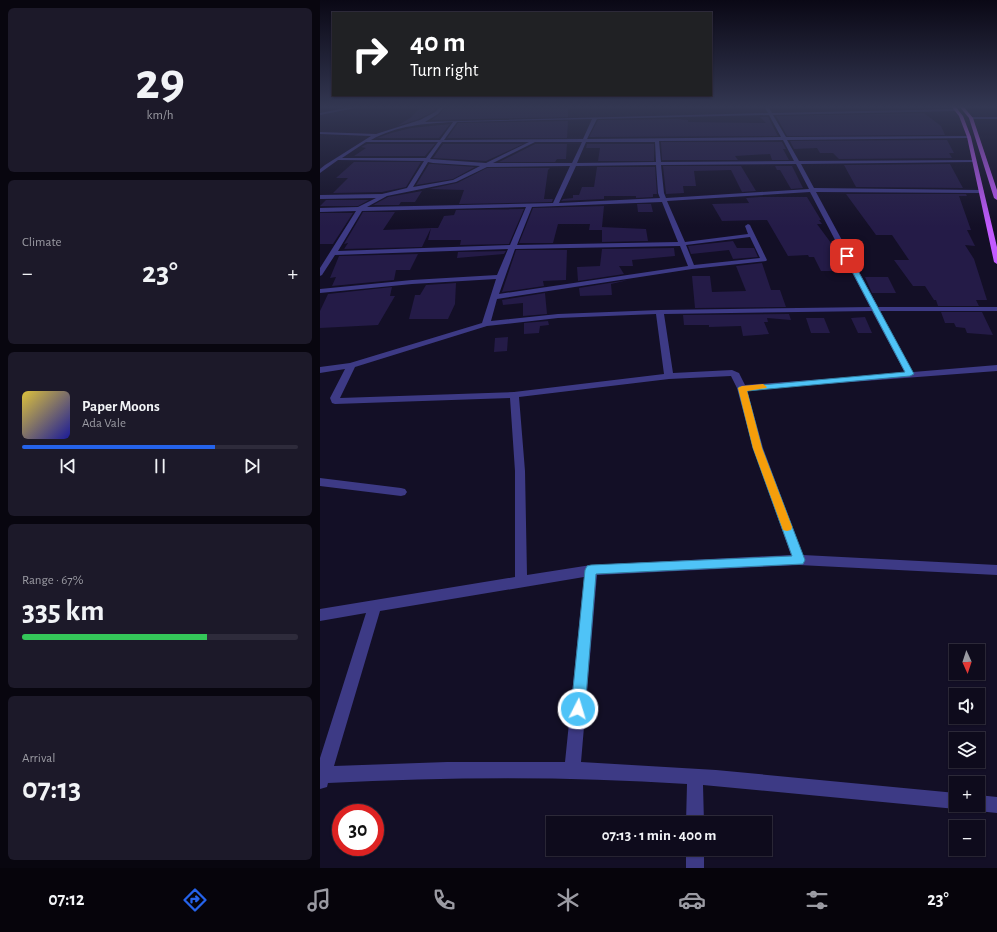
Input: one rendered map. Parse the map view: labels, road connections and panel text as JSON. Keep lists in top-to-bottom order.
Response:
{
  "north": "bottom",
  "page": {
    "tile": [
      ["29", "km/h"],
      "Climate",
      ["Range · 67%", "335 km"],
      ["Arrival", "07:13"]
    ],
    "turn": ["40 m", "Turn right"],
    "heat": ["−", "23°", "+"],
    "song": ["Paper Moons", "Ada Vale"],
    "map_buttons": ["+", "−"],
    "limit": "30",
    "trip": "07:13 · 1 min · 400 m",
    "tabs": ["07:12", "23°"]
  }
}
